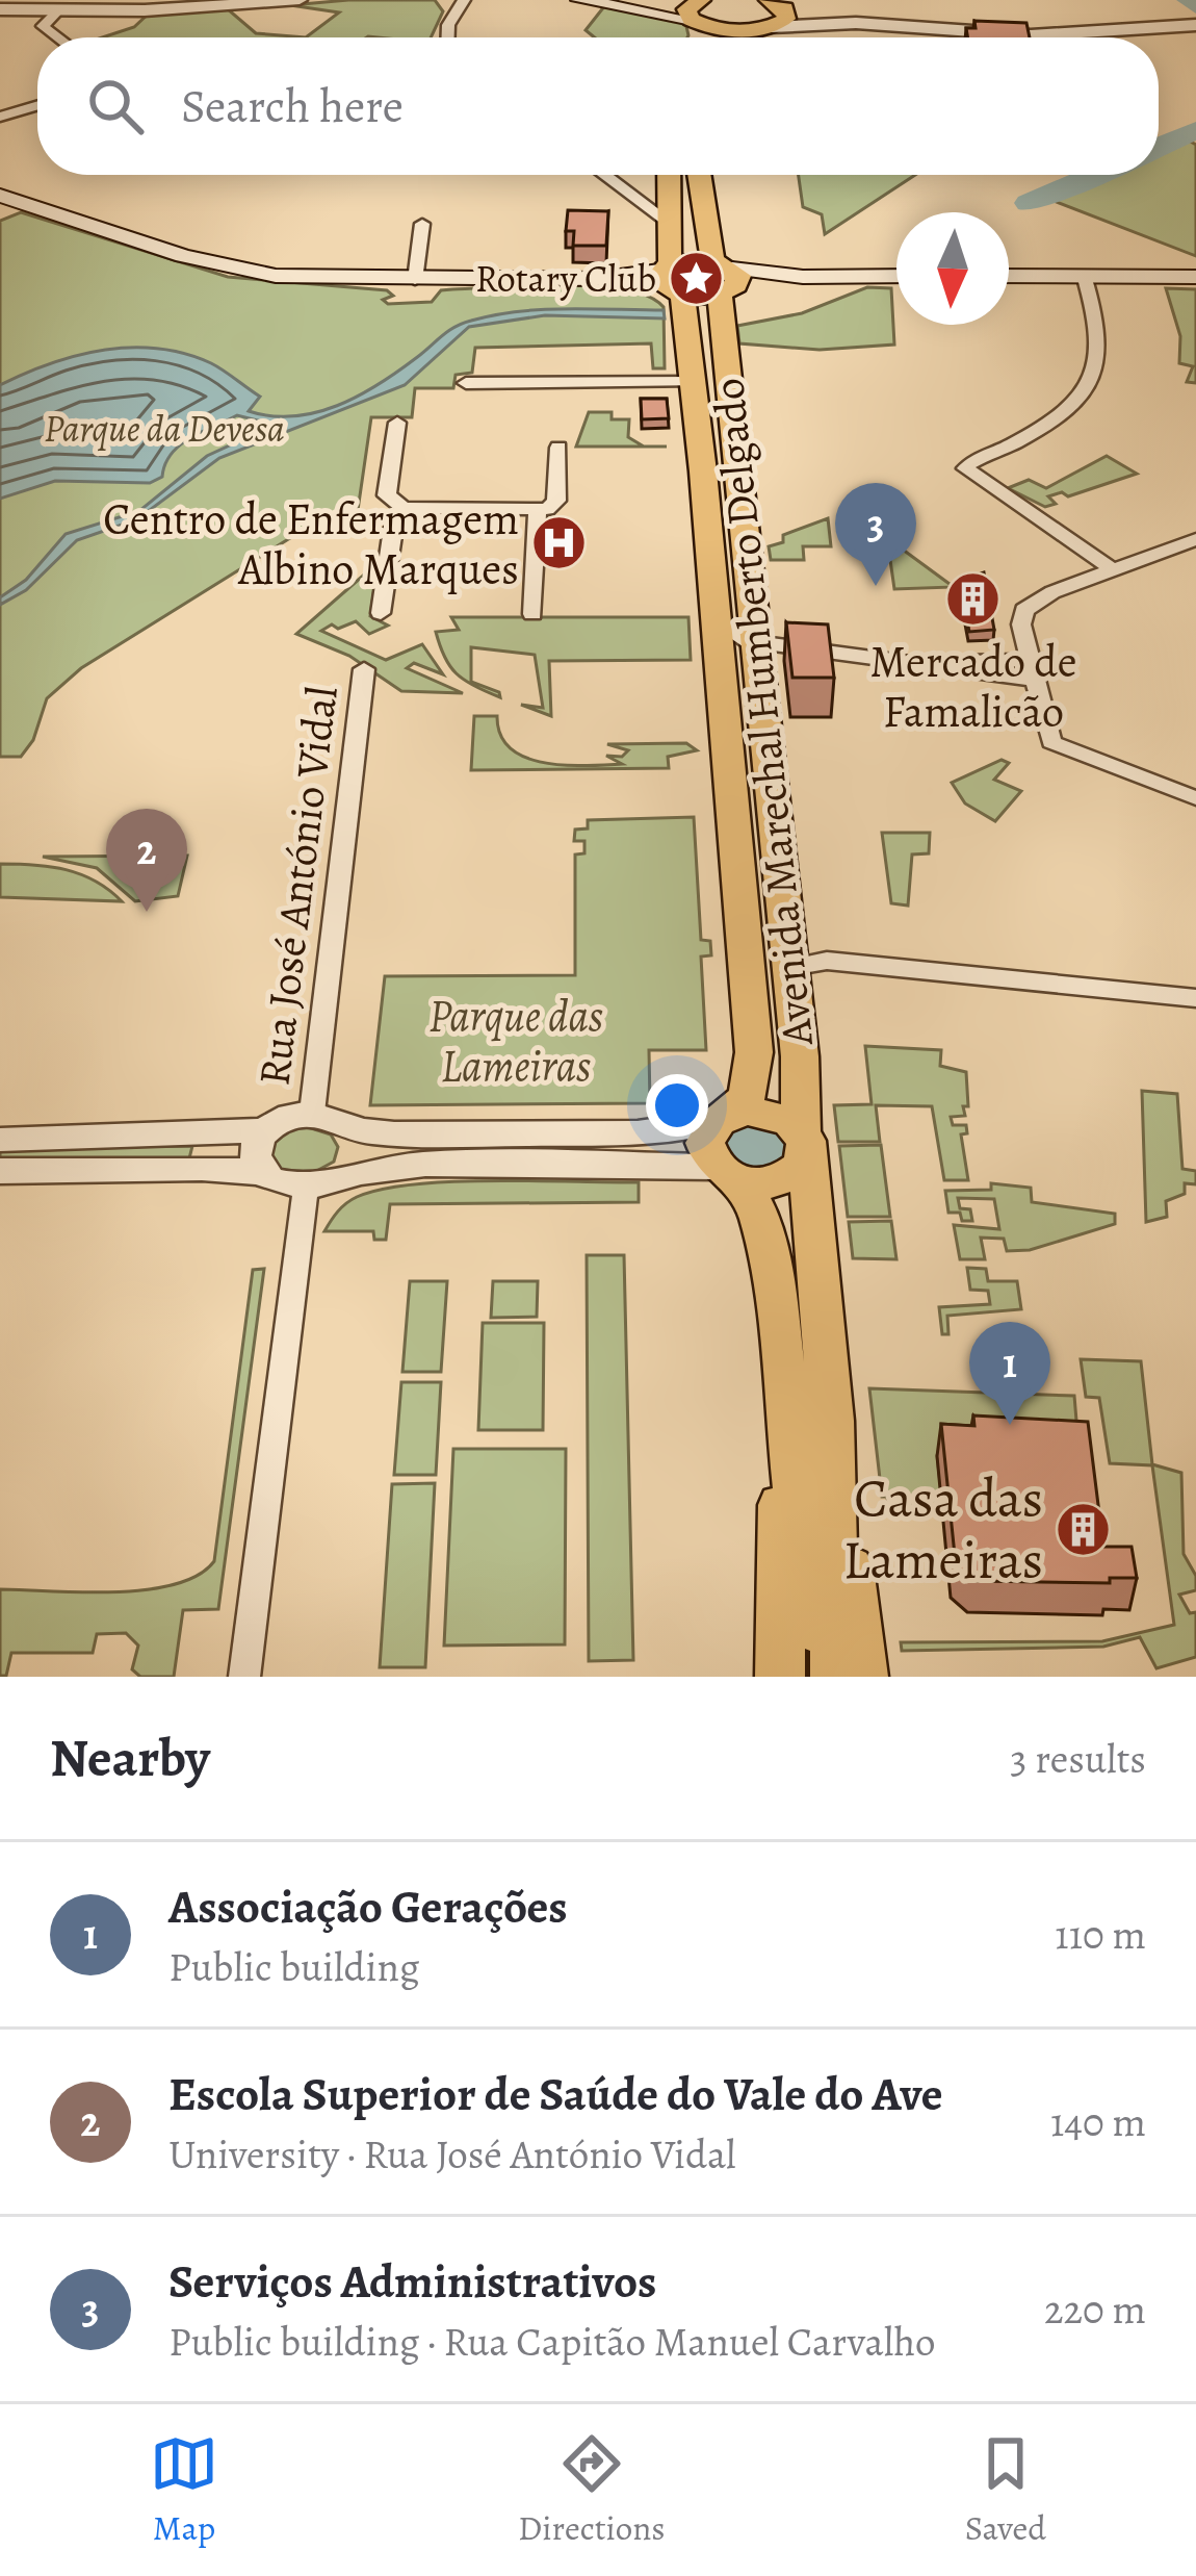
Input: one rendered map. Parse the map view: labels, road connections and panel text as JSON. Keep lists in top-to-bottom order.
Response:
{
  "streets": {
    "main road": ["Avenida Marechal Humberto Delgado"],
    "street": ["Rua José António Vidal"]
  },
  "parks": ["Parque da Devesa", "Parque das Lameiras"],
  "places": {
    "place": ["Rotary Club"],
    "hospital": ["Centro de Enfermagem Albino Marques"],
    "building": ["Mercado de Famalicão", "Casa das Lameiras"]
  },
  "north": "bottom",
  "page": {
    "search": "Search here",
    "pins": ["3", "2", "1"],
    "heading": ["Nearby", "3 results"],
    "list": [
      {
        "mark": "1",
        "name": "Associação Gerações",
        "note": "Public building",
        "value": "110 m"
      },
      {
        "mark": "2",
        "name": "Escola Superior de Saúde do Vale do Ave",
        "note": "University · Rua José António Vidal",
        "value": "140 m"
      },
      {
        "mark": "3",
        "name": "Serviços Administrativos",
        "note": "Public building · Rua Capitão Manuel Carvalho",
        "value": "220 m"
      }
    ],
    "nav": ["Map", "Directions", "Saved"]
  }
}
